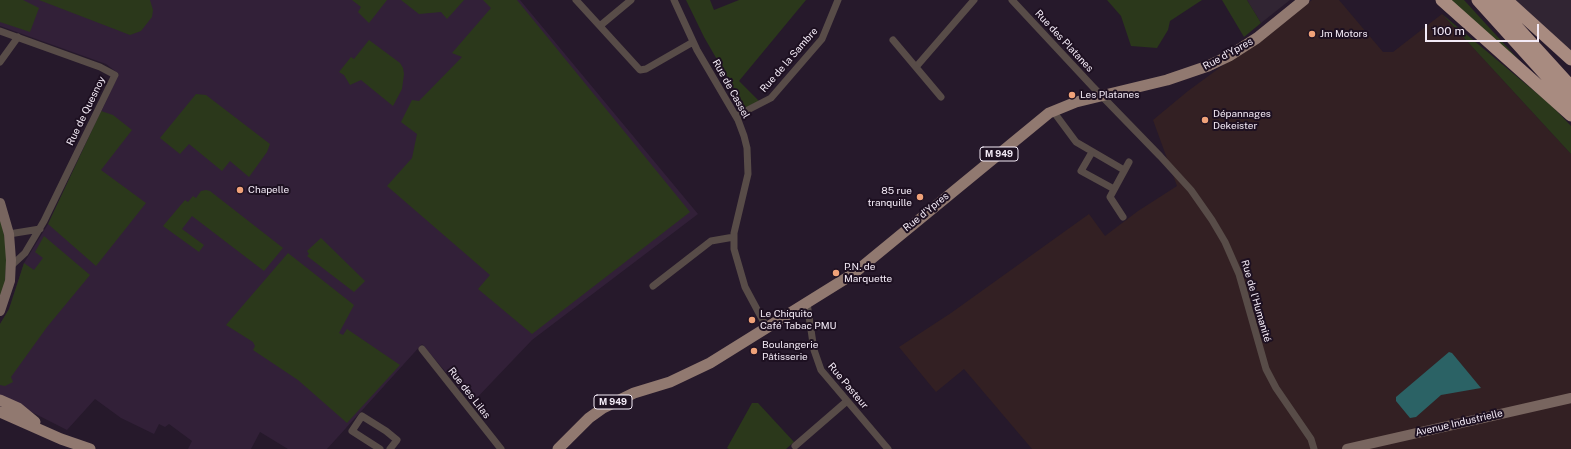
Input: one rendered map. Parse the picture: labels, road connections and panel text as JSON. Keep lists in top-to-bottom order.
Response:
{
  "streets": {
    "main road": ["Rue d'Ypres", "M 949"],
    "street": [
      "Rue des Platanes",
      "Rue de la Sambre",
      "Rue de Cassel",
      "Rue de Quesnoy",
      "Rue de l'Humanité",
      "Rue Pasteur",
      "Rue des Lilas",
      "Avenue Industrielle"
    ]
  },
  "crossings": [
    ["Rue des Platanes", "Rue d'Ypres"],
    ["Rue des Platanes", "Rue de l'Humanité"],
    ["Rue d'Ypres", "Rue de Cassel"],
    ["Rue d'Ypres", "Rue de l'Humanité"],
    ["Rue d'Ypres", "Rue Pasteur"],
    ["Rue de la Sambre", "Rue de Cassel"]
  ],
  "places": [
    "Jm Motors",
    "Les Platanes",
    "Dépannages Dekeister",
    "Chapelle",
    "85 rue tranquille",
    "P.N. de Marquette",
    "Le Chiquito Café Tabac PMU",
    "Boulangerie Pâtisserie"
  ],
  "scale_bar": "100 m"
}
